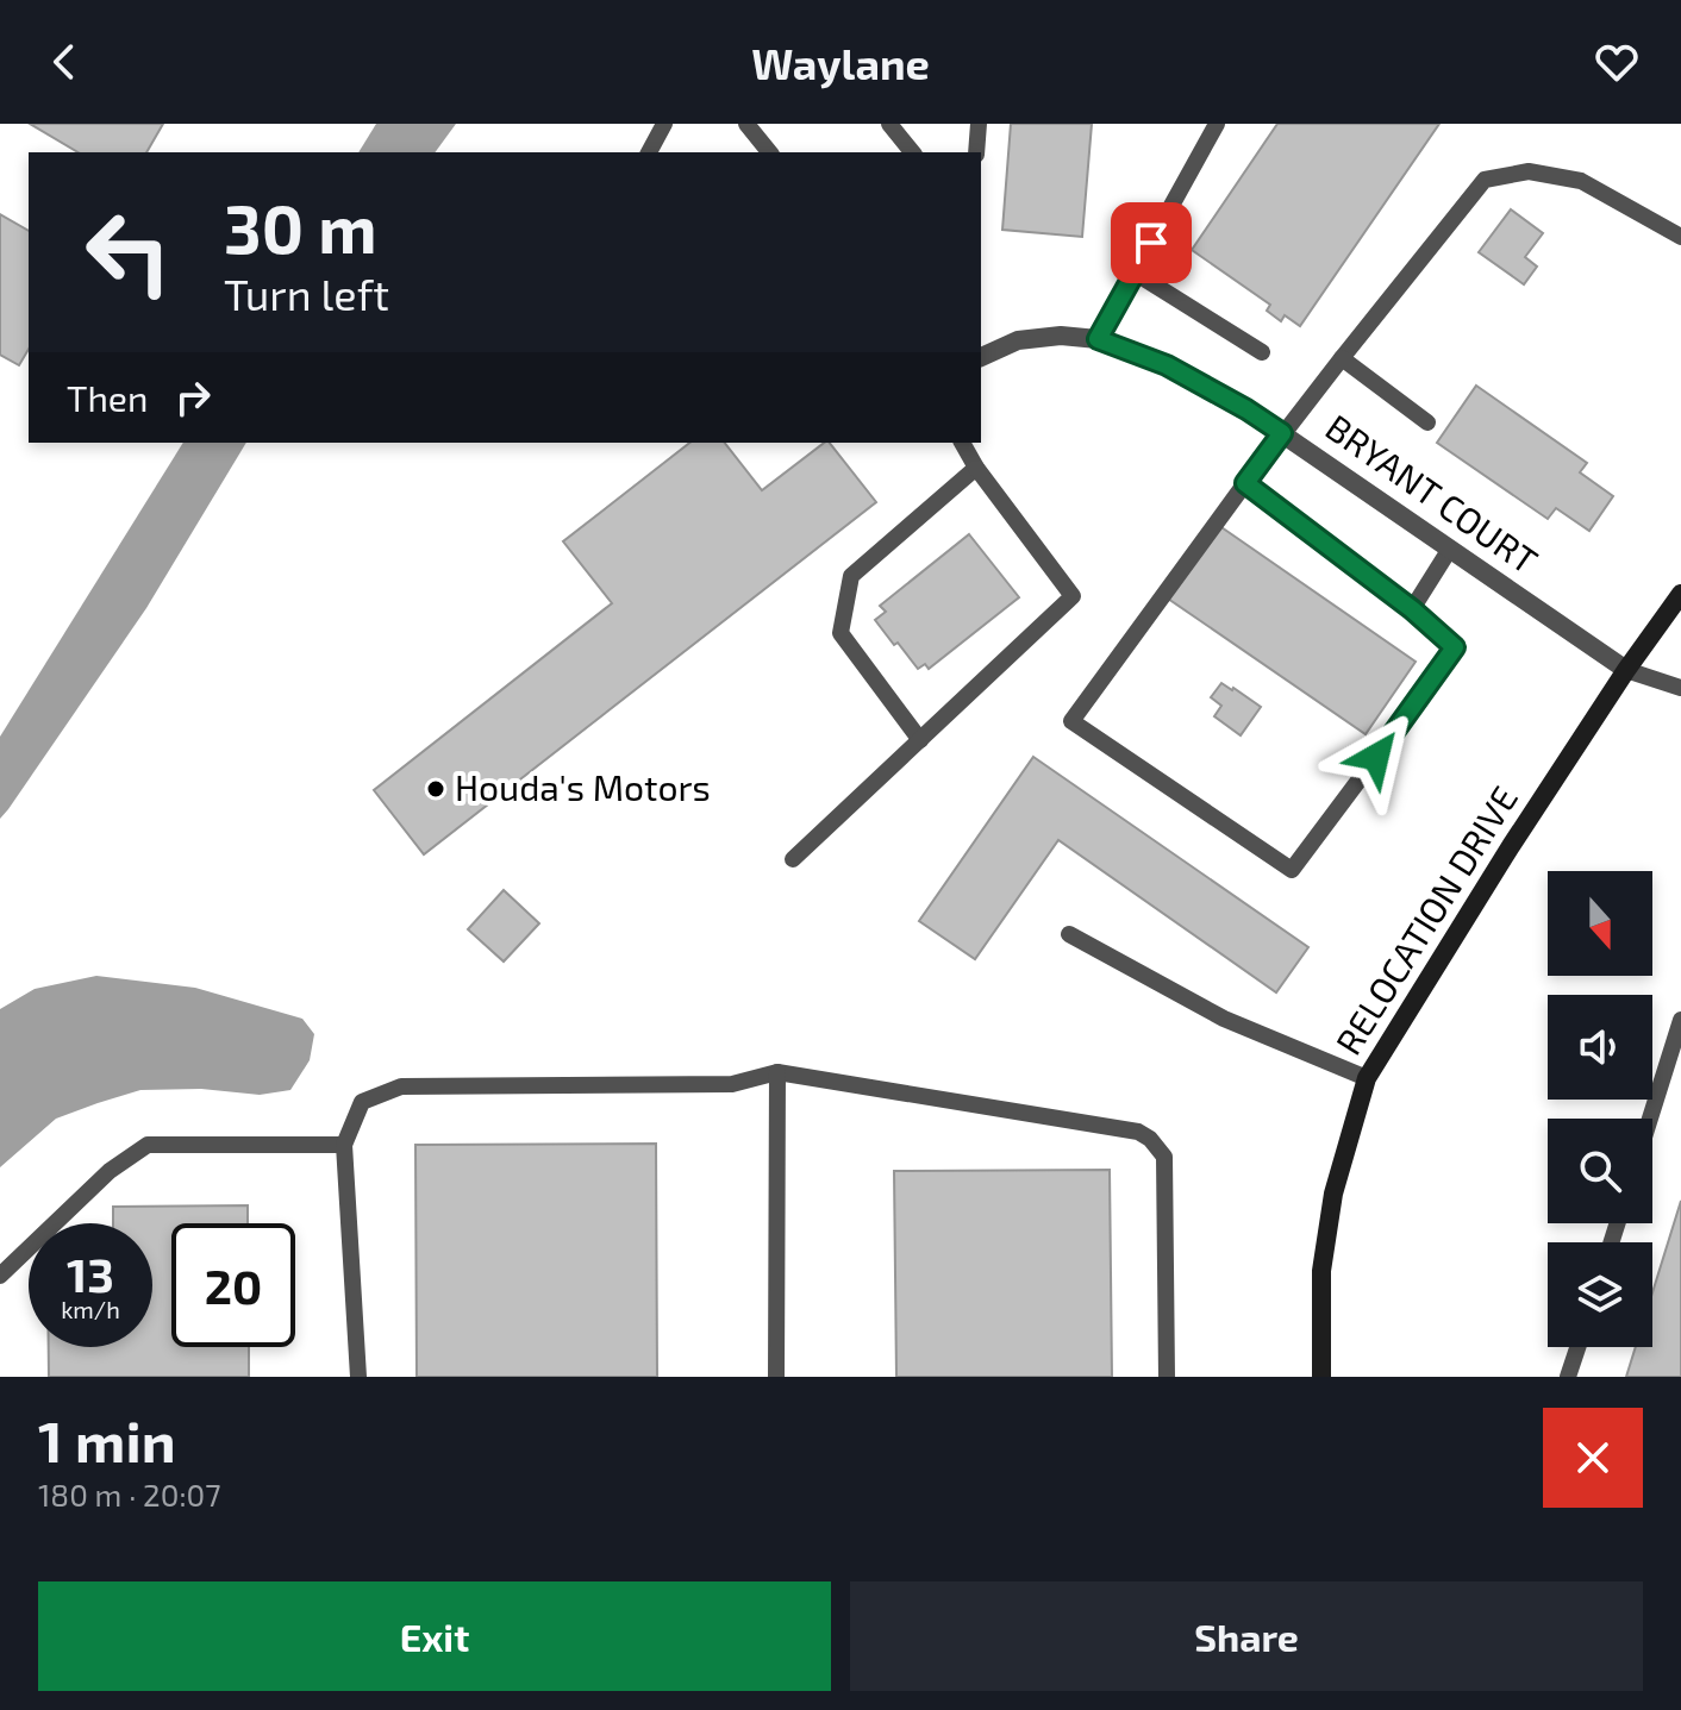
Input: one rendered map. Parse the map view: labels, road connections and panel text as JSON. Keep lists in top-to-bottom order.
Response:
{
  "streets": {
    "street": ["BRYANT COURT", "RELOCATION DRIVE"]
  },
  "crossings": [
    ["BRYANT COURT", "RELOCATION DRIVE"]
  ],
  "places": ["Houda's Motors"],
  "north": "bottom",
  "page": {
    "header": "Waylane",
    "turn": ["30 m", "Turn left"],
    "then": "Then",
    "speed": "13 km/h",
    "limit": "20",
    "heading": ["1 min", "180 m · 20:07"],
    "buttons": ["Exit", "Share"]
  }
}
